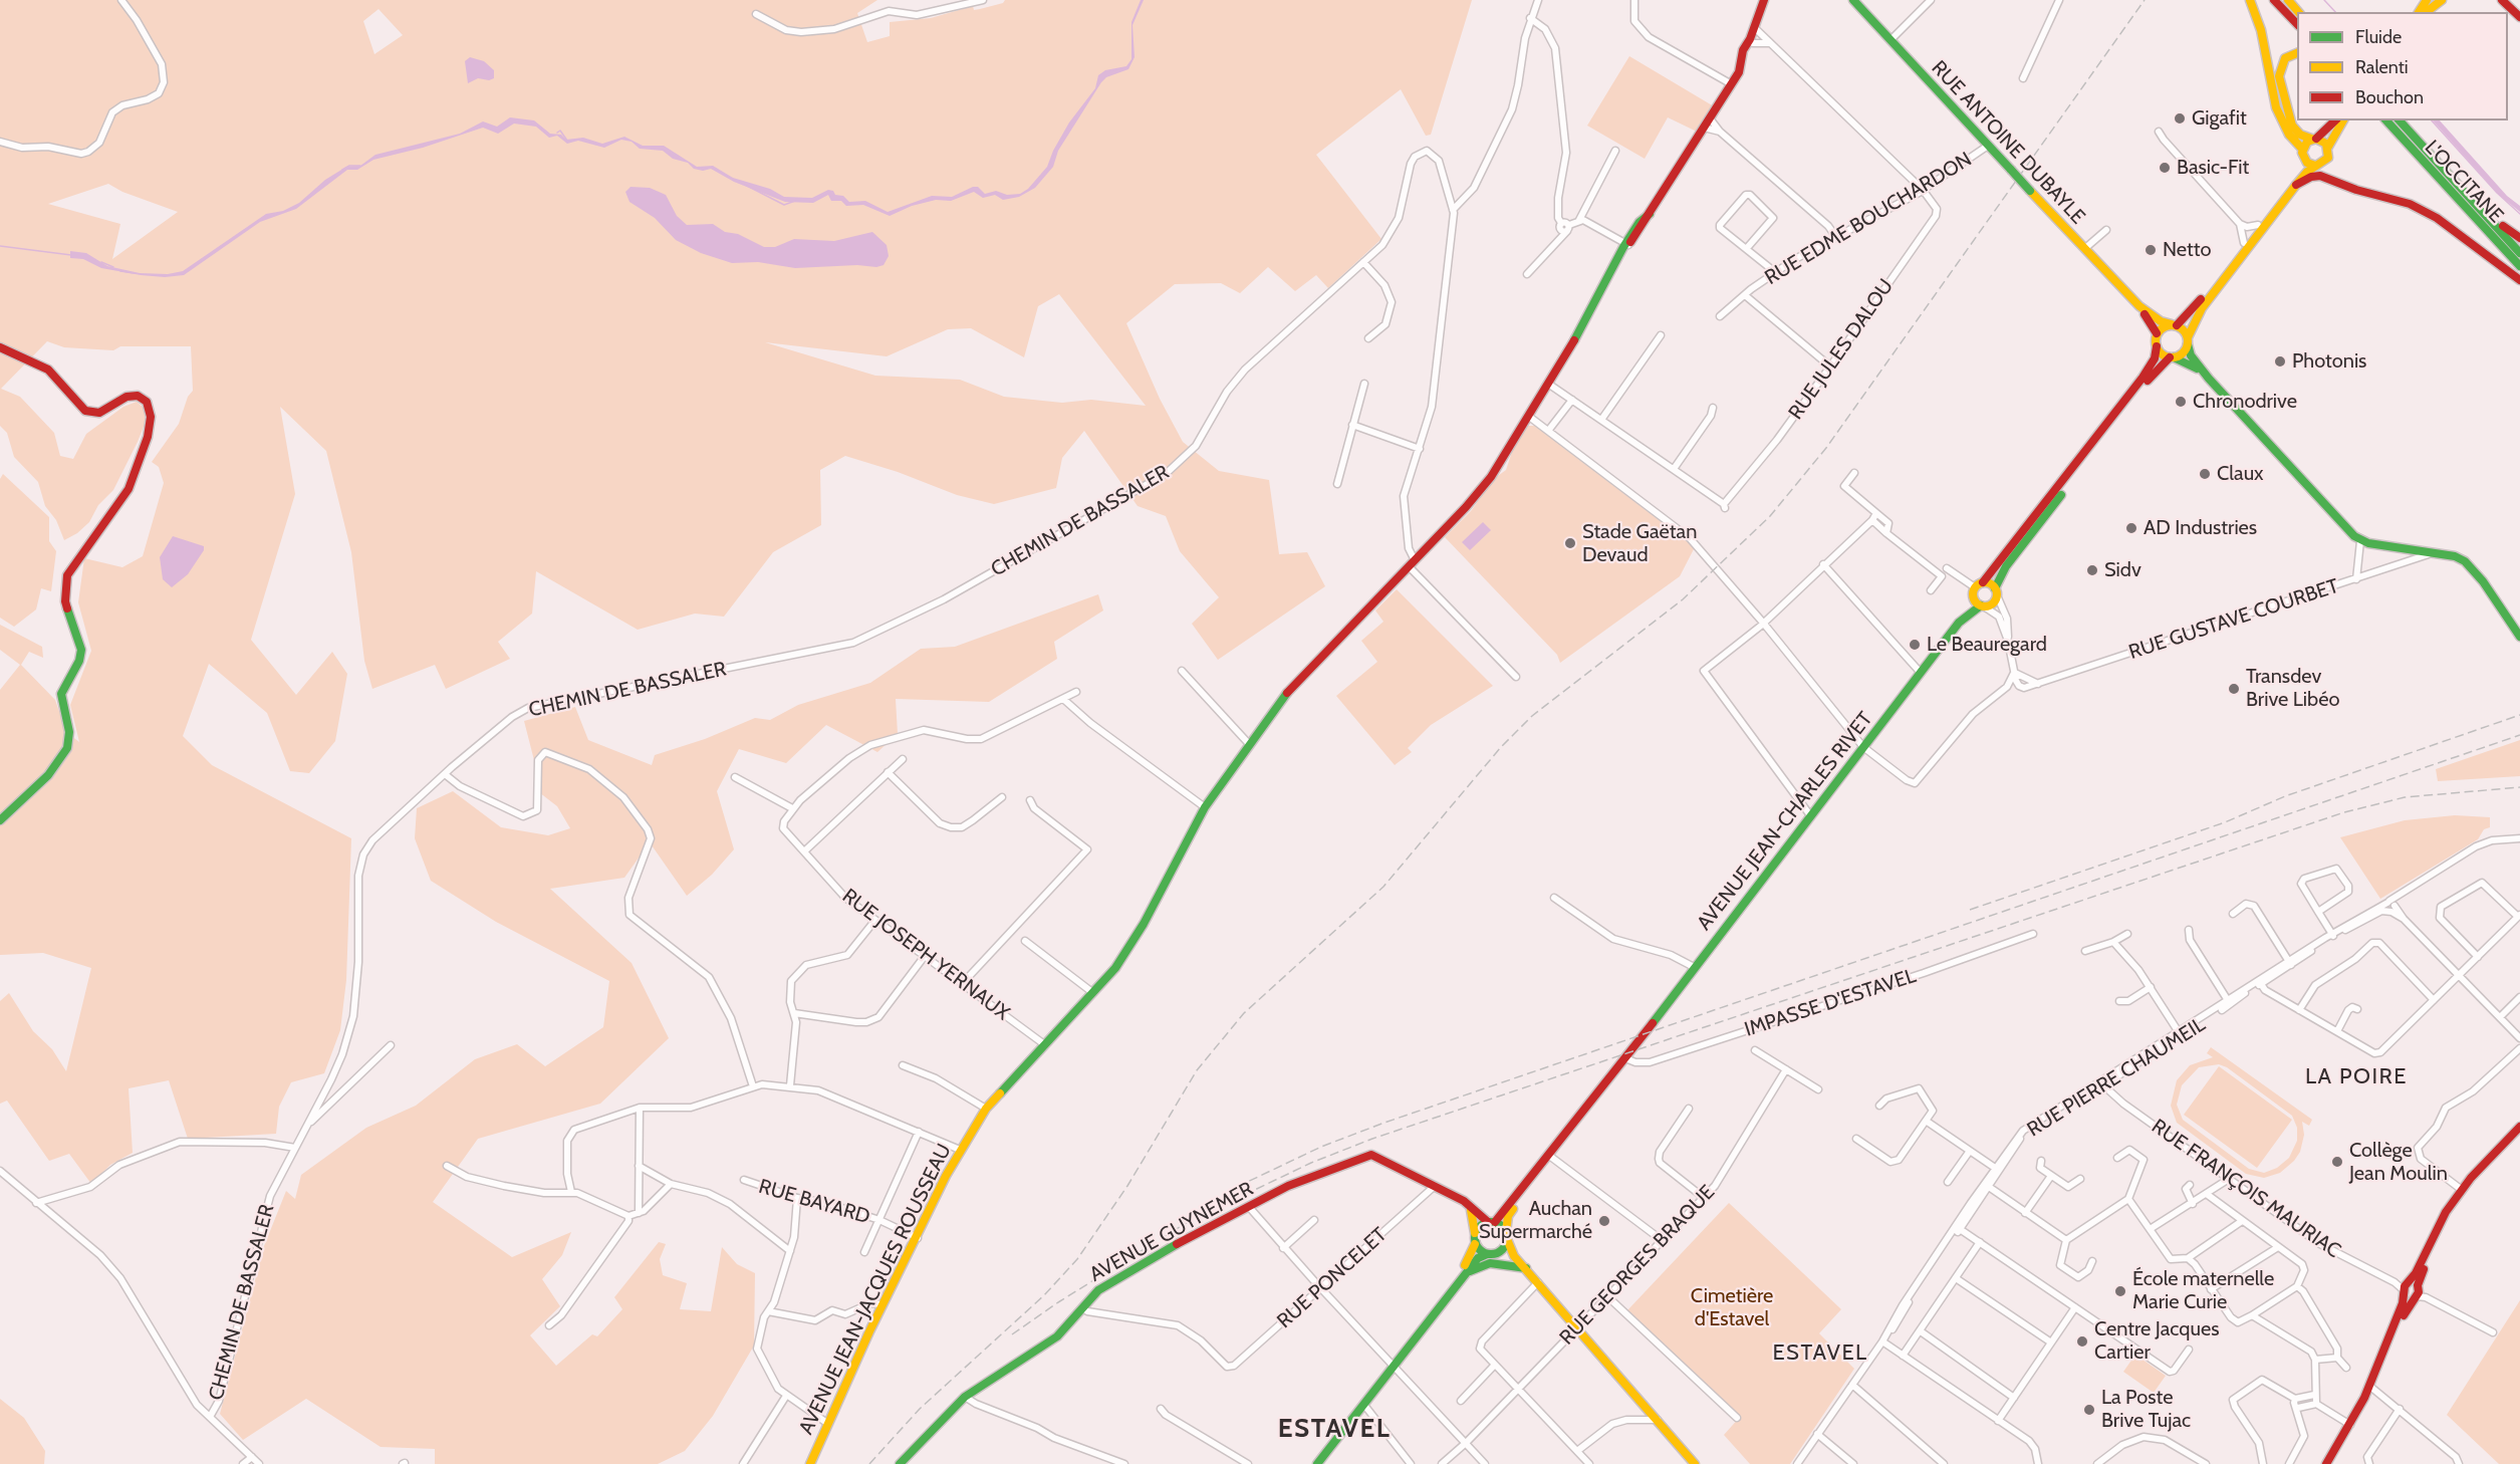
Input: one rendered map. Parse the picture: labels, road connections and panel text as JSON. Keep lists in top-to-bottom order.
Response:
{
  "streets": {
    "main road": [
      "RUE ANTOINE DUBAYLE",
      "L'OCCITANE",
      "AVENUE JEAN-CHARLES RIVET",
      "AVENUE GUYNEMER",
      "AVENUE JEAN-JACQUES ROUSSEAU"
    ],
    "street": [
      "RUE EDME BOUCHARDON",
      "RUE JULES DALOU",
      "CHEMIN DE BASSALER",
      "RUE GUSTAVE COURBET",
      "RUE JOSEPH YERNAUX",
      "IMPASSE D'ESTAVEL",
      "RUE PIERRE CHAUMEIL",
      "RUE FRANÇOIS MAURIAC",
      "RUE BAYARD",
      "RUE GEORGES BRAQUE",
      "RUE PONCELET"
    ]
  },
  "crossings": [
    ["RUE ANTOINE DUBAYLE", "RUE EDME BOUCHARDON"],
    ["RUE ANTOINE DUBAYLE", "AVENUE JEAN-CHARLES RIVET"],
    ["RUE EDME BOUCHARDON", "RUE JULES DALOU"],
    ["AVENUE JEAN-CHARLES RIVET", "IMPASSE D'ESTAVEL"],
    ["RUE JOSEPH YERNAUX", "AVENUE JEAN-JACQUES ROUSSEAU"],
    ["RUE PIERRE CHAUMEIL", "RUE FRANÇOIS MAURIAC"],
    ["RUE BAYARD", "AVENUE JEAN-JACQUES ROUSSEAU"],
    ["AVENUE GUYNEMER", "RUE PONCELET"]
  ],
  "districts": ["LA POIRE", "ESTAVEL", "ESTAVEL"],
  "parks": ["Cimetière d'Estavel"],
  "places": [
    "Gigafit",
    "Basic-Fit",
    "Netto",
    "Photonis",
    "Chronodrive",
    "Claux",
    "AD Industries",
    "Stade Gaëtan Devaud",
    "Sidv",
    "Le Beauregard",
    "Transdev Brive Libéo",
    "Collège Jean Moulin",
    "Auchan Supermarché",
    "École maternelle Marie Curie",
    "Centre Jacques Cartier",
    "La Poste Brive Tujac"
  ],
  "legend": ["Fluide", "Ralenti", "Bouchon"]
}
